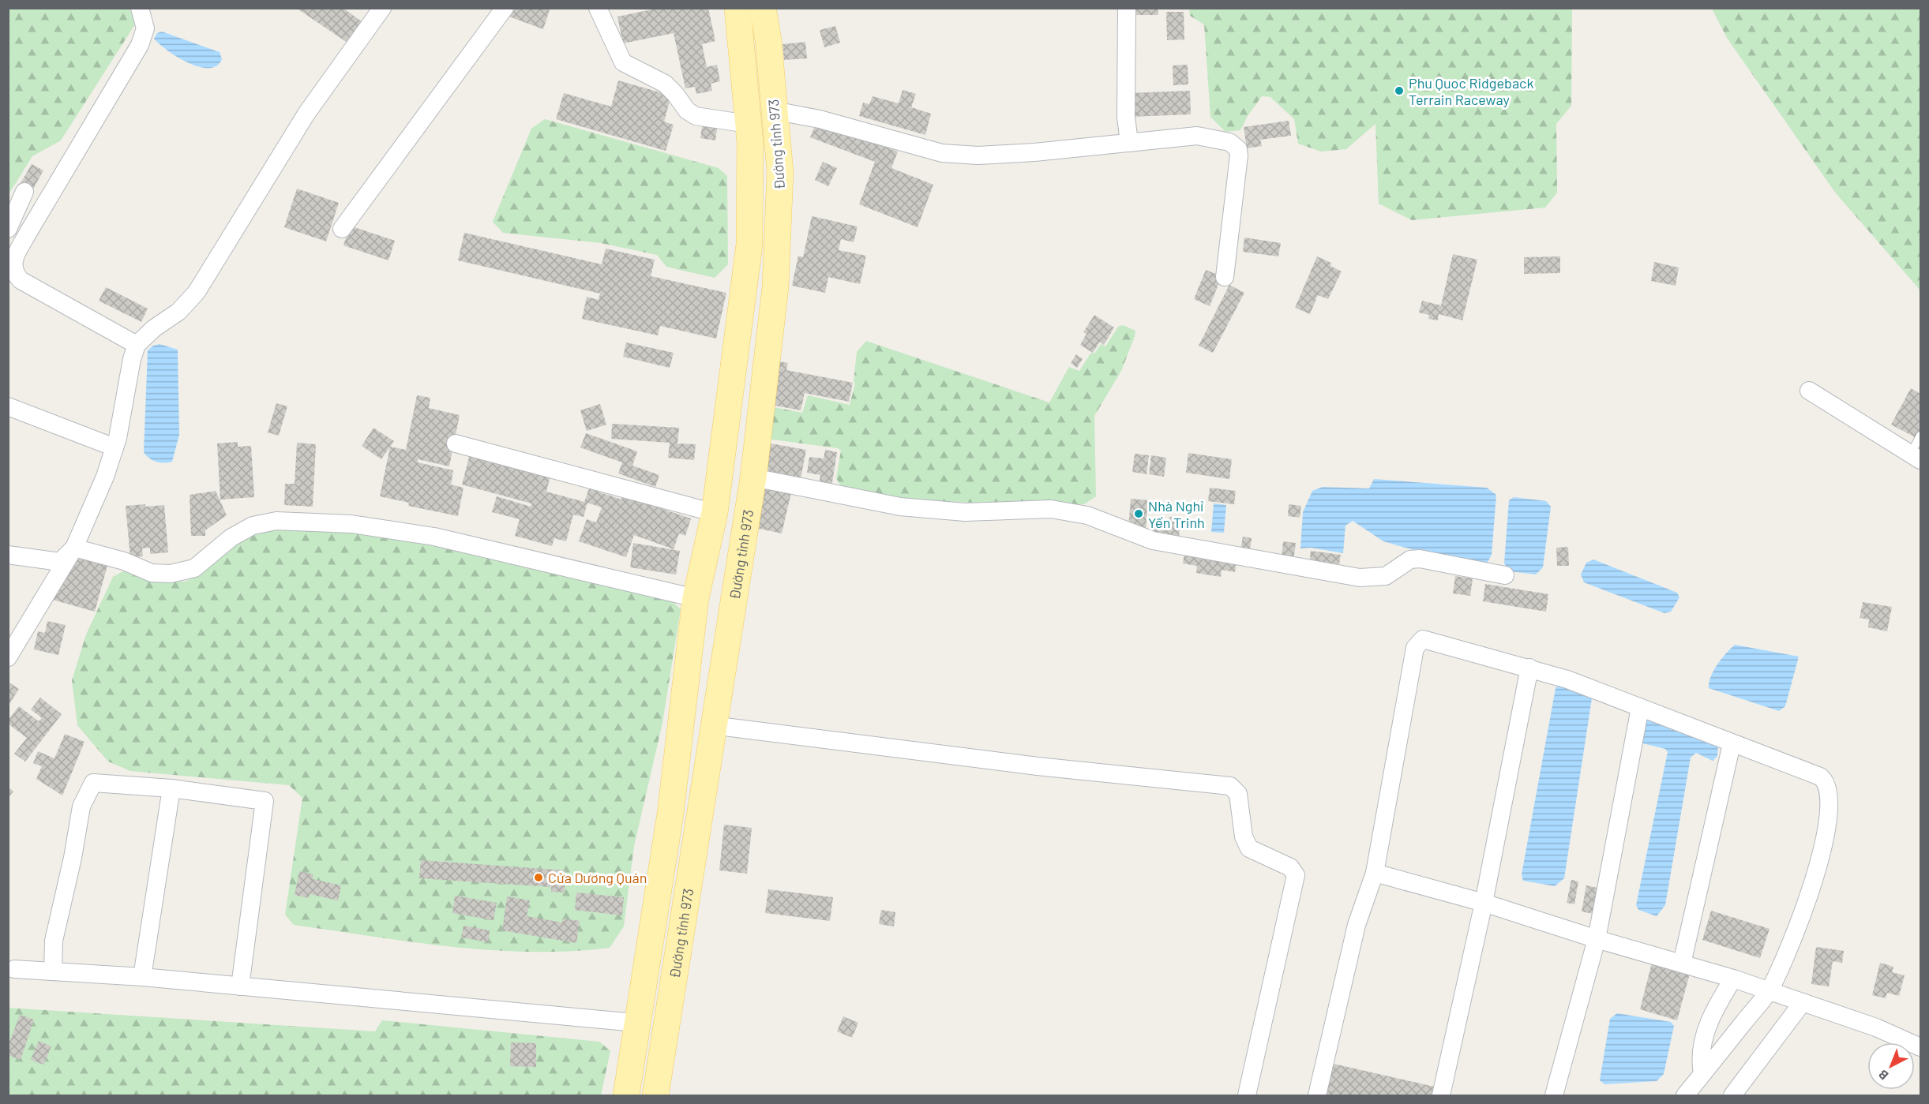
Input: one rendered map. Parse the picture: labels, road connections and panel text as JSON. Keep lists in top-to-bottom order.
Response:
{
  "streets": {
    "main road": ["Đường tỉnh 973"]
  },
  "places": ["Phu Quoc Ridgeback Terrain Raceway", "Nhà Nghỉ Yến Trinh", "Cửa Dương Quán"],
  "north": "bottom left"
}
